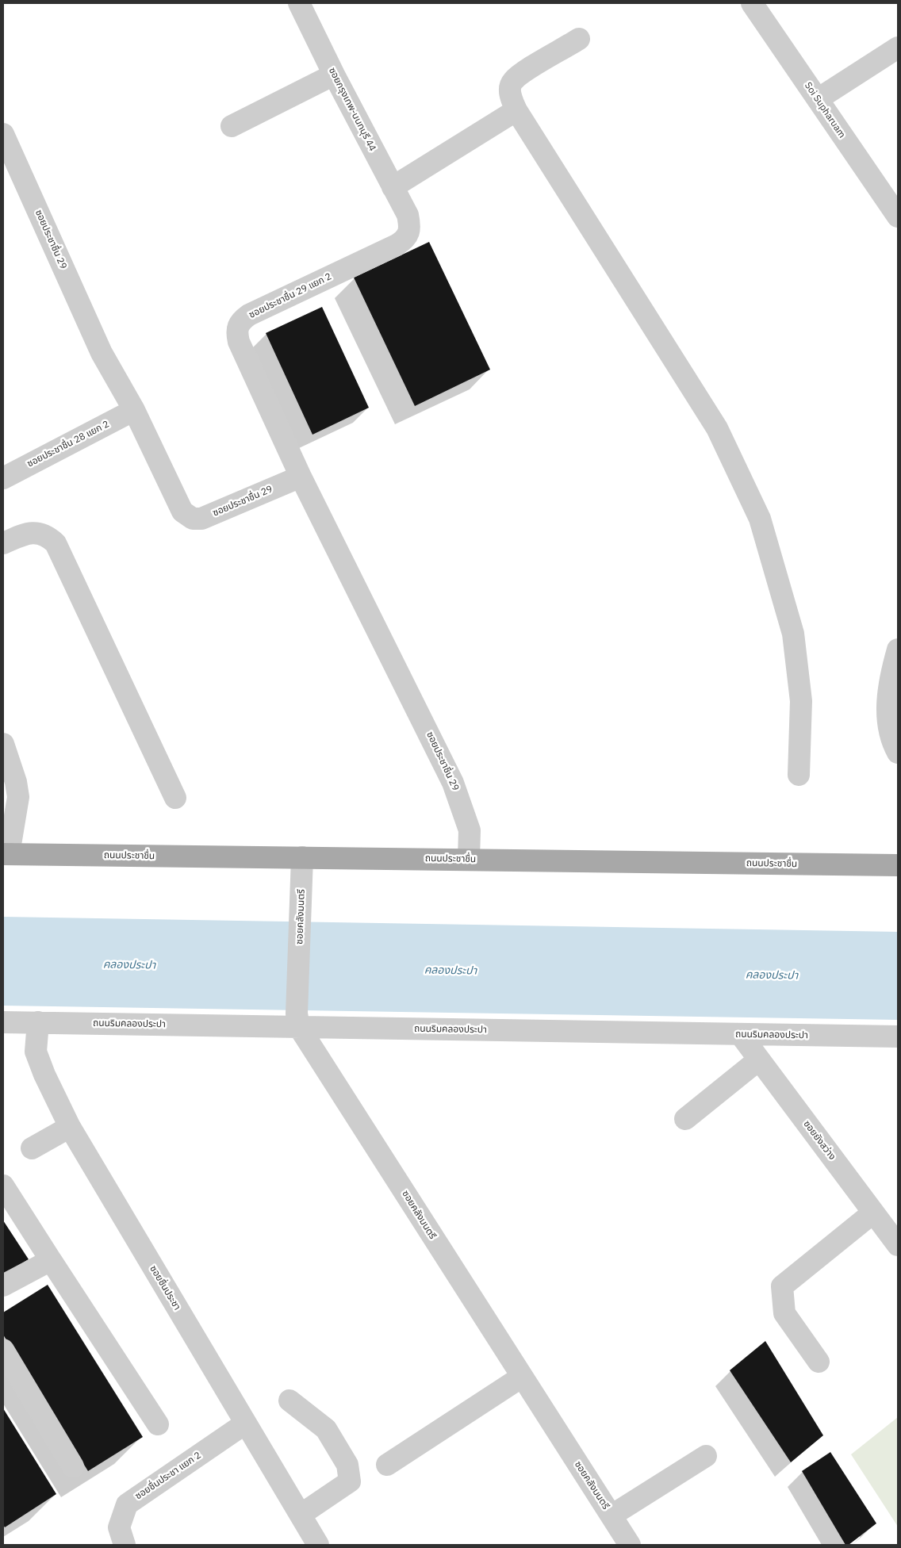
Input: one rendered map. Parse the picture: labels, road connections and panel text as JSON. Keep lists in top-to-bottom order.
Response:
{
  "streets": {
    "main road": ["ถนนประชาชื่น"],
    "street": [
      "ซอยกรุงเทพ-นนทบุรี 44",
      "Soi Supharuam",
      "ซอยประชาชื่น 29",
      "ซอยประชาชื่น 29 แยก 2",
      "ซอยประชาชื่น 28 แยก 2",
      "ซอยคลังมนตรี",
      "ถนนริมคลองประปา",
      "ซอยยังสว่าง",
      "ซอยชื่นประชา",
      "ซอยชื่นประชา แยก 2"
    ]
  },
  "crossings": [
    ["ซอยกรุงเทพ-นนทบุรี 44", "ซอยประชาชื่น 29 แยก 2"],
    ["ซอยประชาชื่น 29", "ซอยประชาชื่น 29 แยก 2"],
    ["ซอยประชาชื่น 29", "ซอยประชาชื่น 28 แยก 2"],
    ["ซอยประชาชื่น 29", "ถนนประชาชื่น"],
    ["ถนนประชาชื่น", "ซอยคลังมนตรี"],
    ["ซอยคลังมนตรี", "ถนนริมคลองประปา"],
    ["ถนนริมคลองประปา", "ซอยยังสว่าง"],
    ["ถนนริมคลองประปา", "ซอยชื่นประชา"],
    ["ซอยชื่นประชา", "ซอยชื่นประชา แยก 2"]
  ],
  "water": ["คลองประปา"]
}
